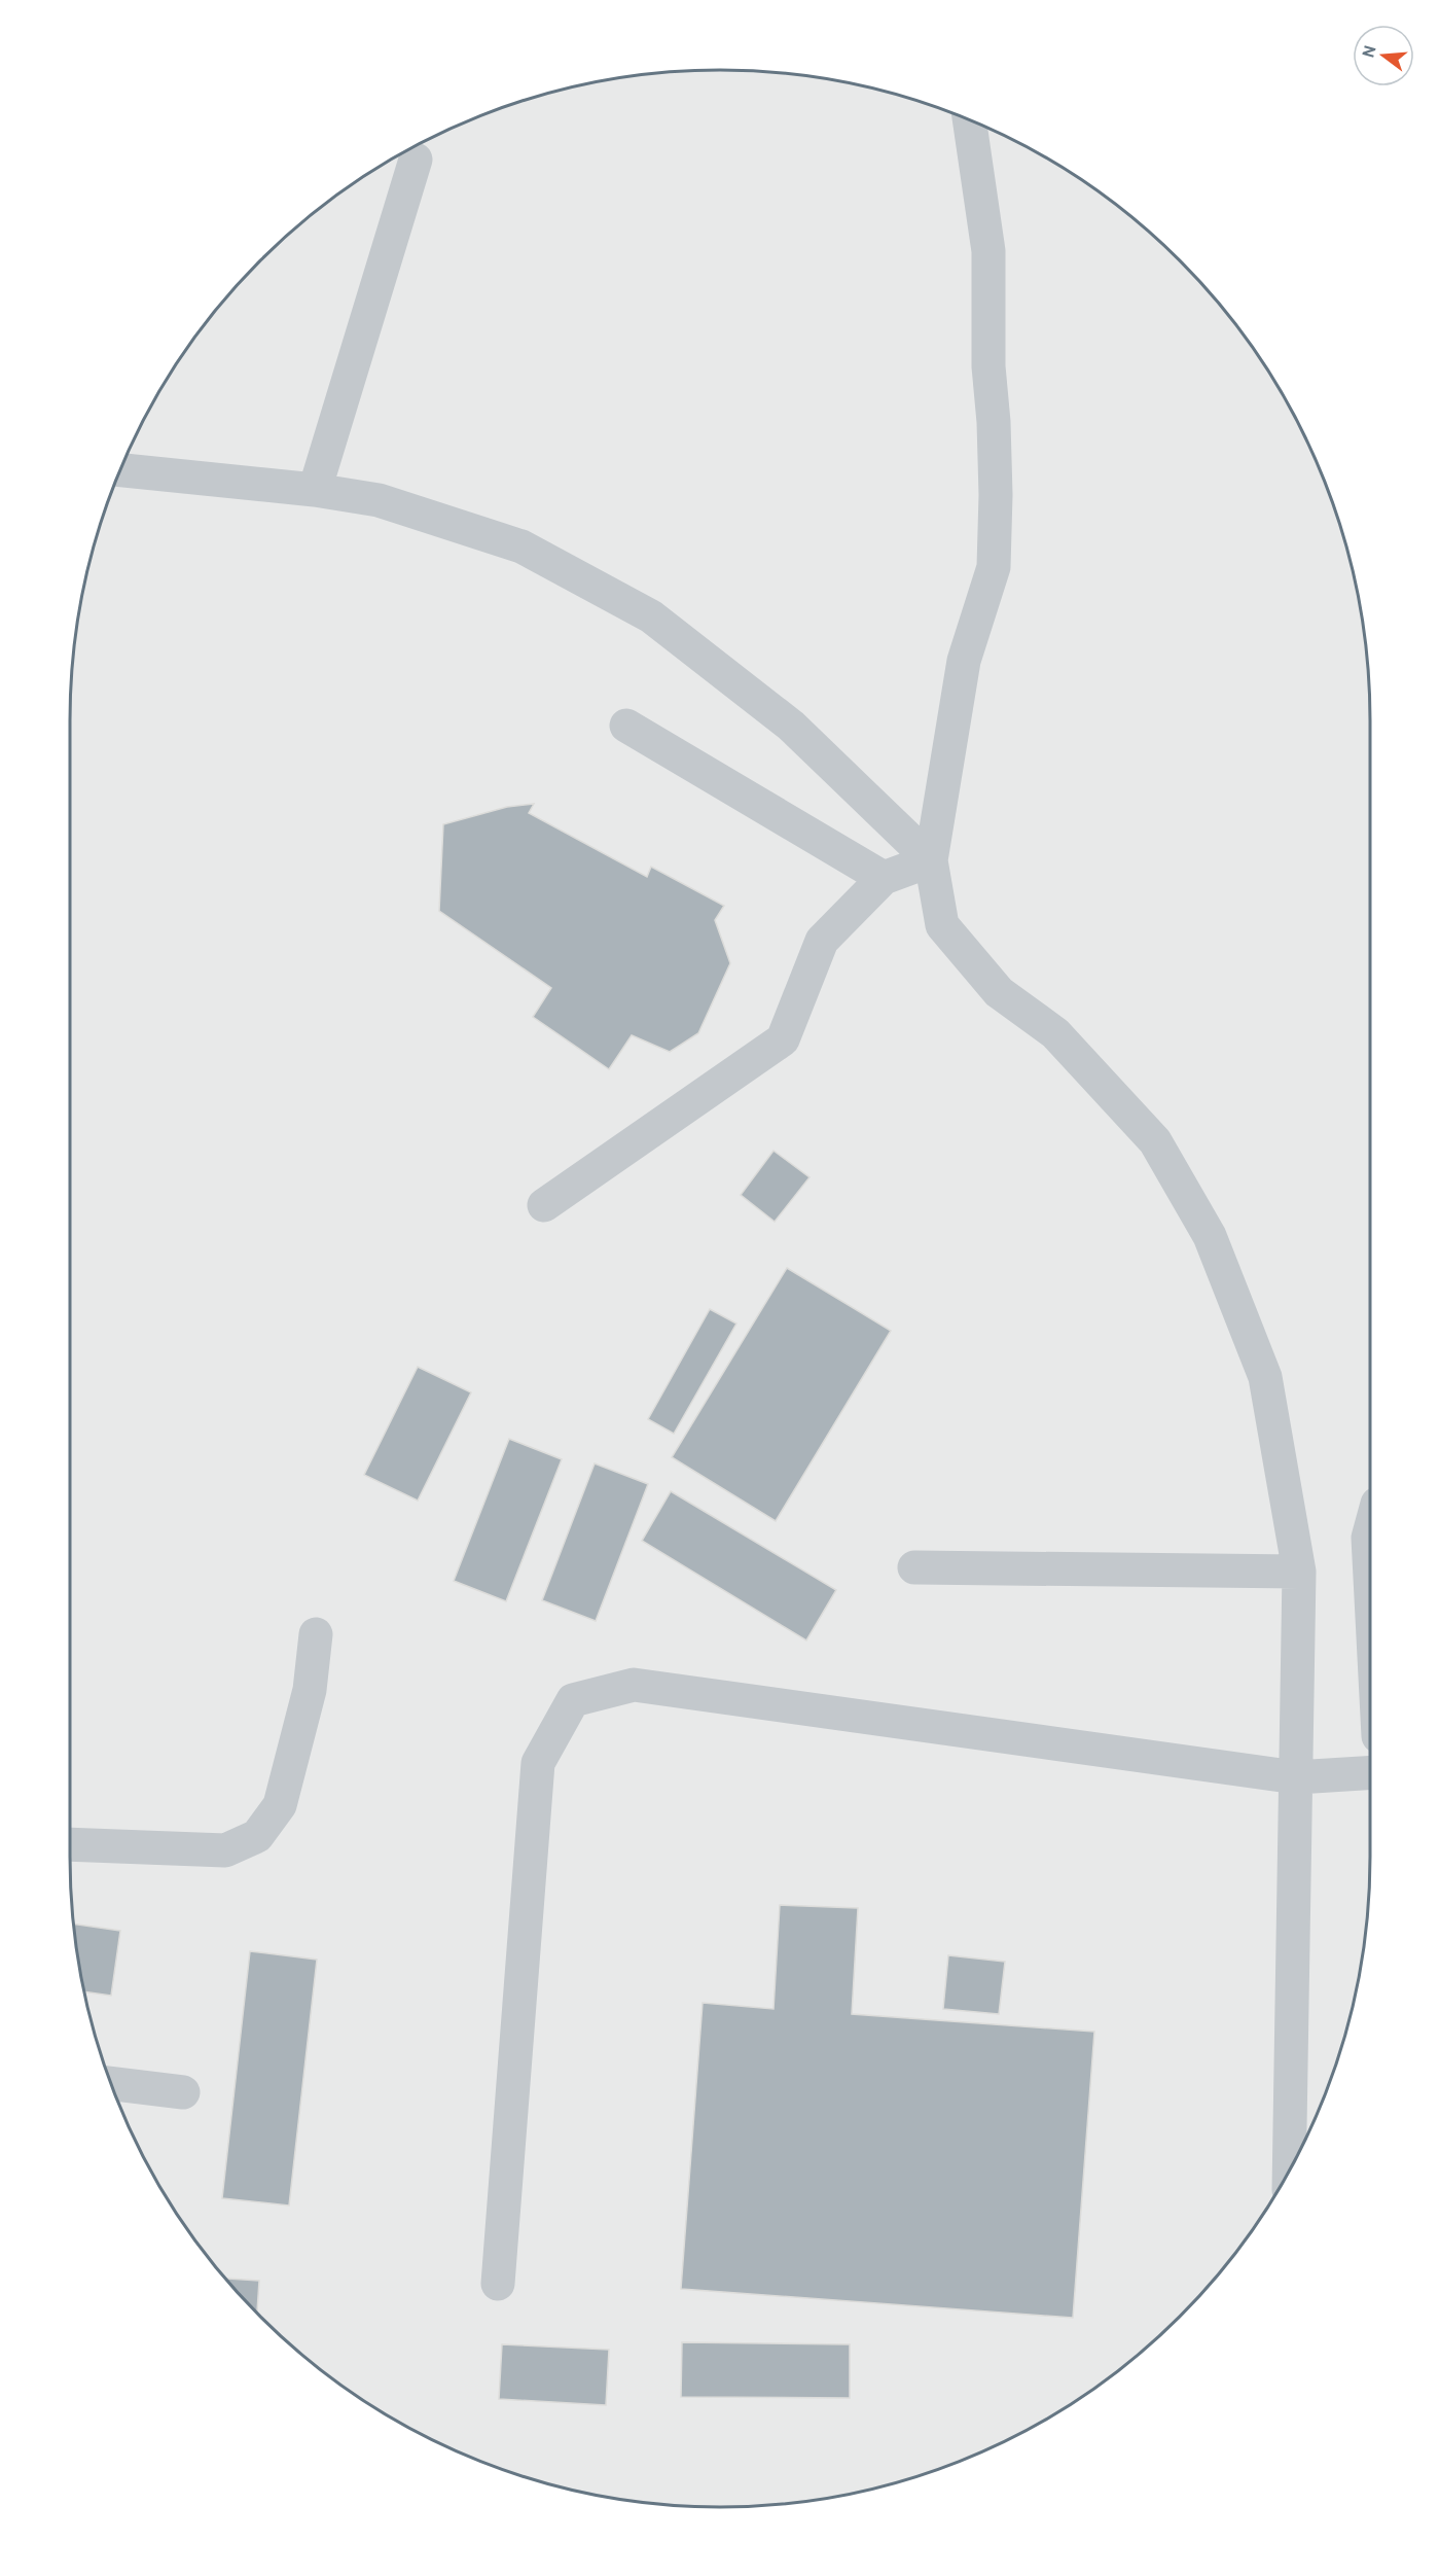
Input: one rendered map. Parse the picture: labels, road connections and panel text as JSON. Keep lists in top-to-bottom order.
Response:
{
  "north": "left"
}
